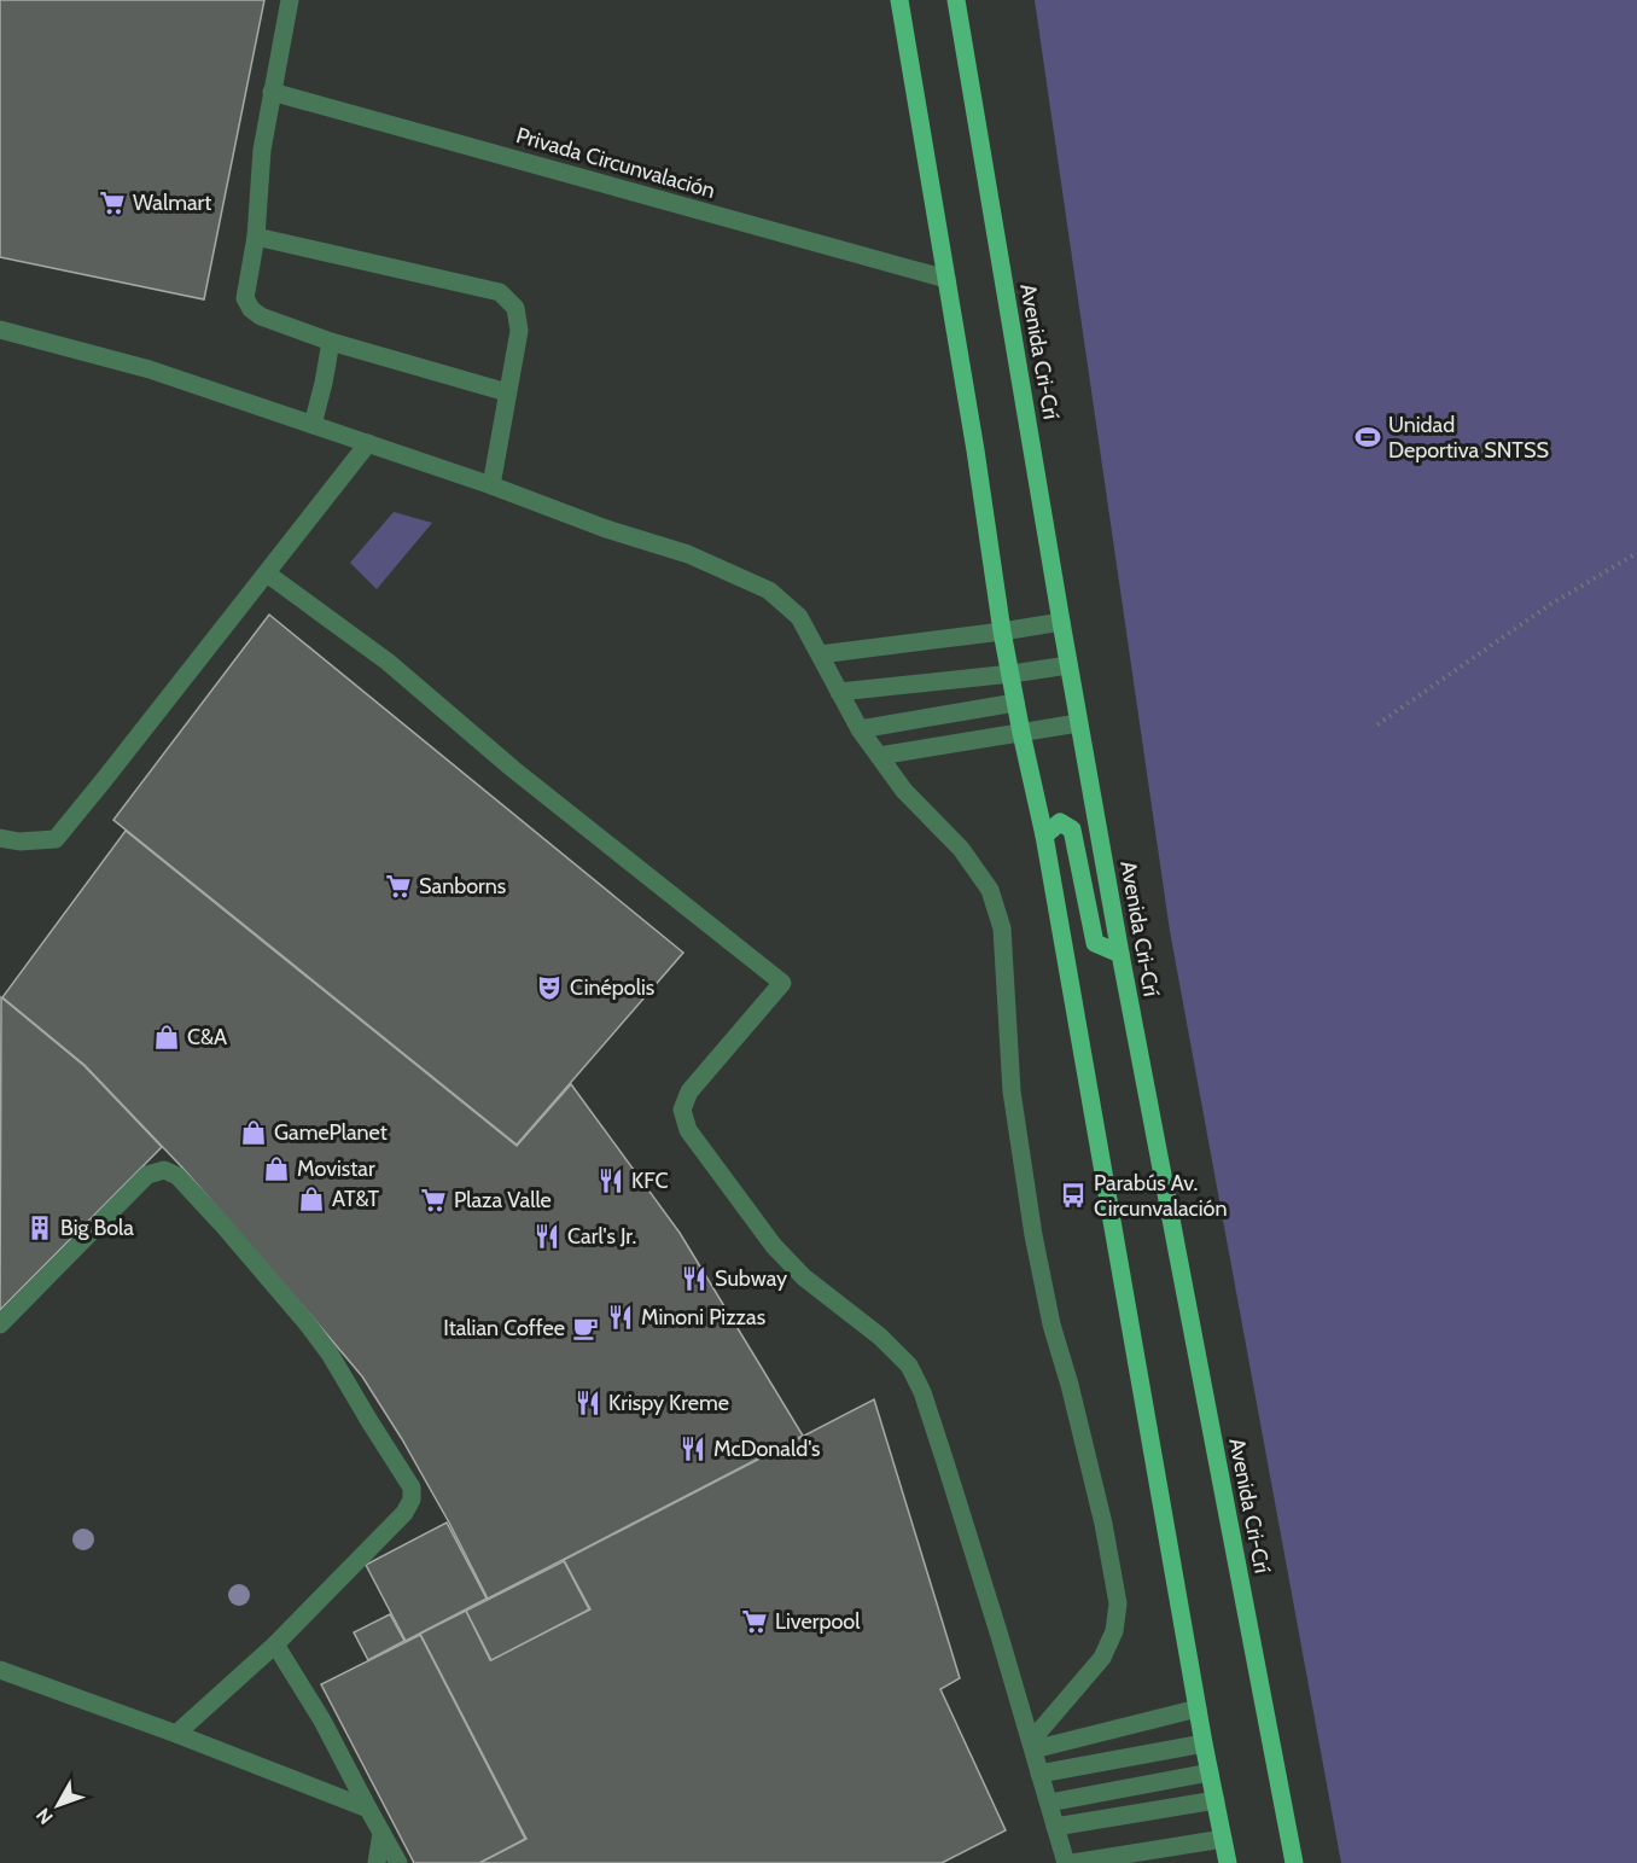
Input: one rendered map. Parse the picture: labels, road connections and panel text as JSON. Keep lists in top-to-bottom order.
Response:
{
  "streets": {
    "main road": ["Avenida Cri-Crí"],
    "street": ["Privada Circunvalación"]
  },
  "places": {
    "supermarket": [
      "Walmart",
      "Sanborns",
      "Plaza Valle",
      "Liverpool"
    ],
    "sports": ["Unidad Deportiva SNTSS"],
    "theatre": ["Cinépolis"],
    "shop": [
      "C&A",
      "GamePlanet",
      "Movistar",
      "AT&T"
    ],
    "restaurant": [
      "KFC",
      "Carl's Jr.",
      "Subway",
      "Minoni Pizzas",
      "Krispy Kreme",
      "McDonald's"
    ],
    "bus stop": ["Parabús Av. Circunvalación"],
    "building": ["Big Bola"],
    "cafe": ["Italian Coffee"]
  },
  "north": "bottom left"
}
